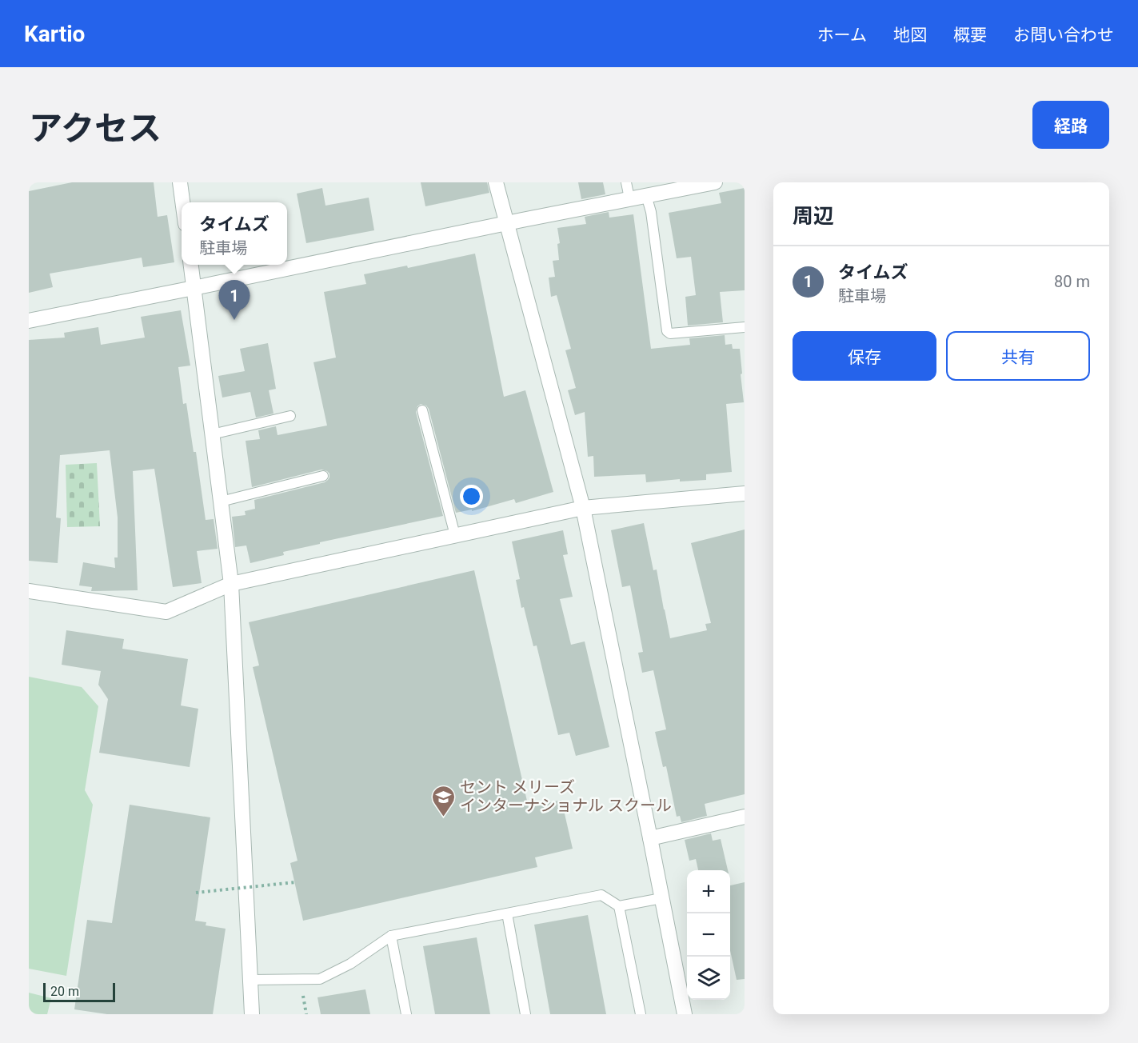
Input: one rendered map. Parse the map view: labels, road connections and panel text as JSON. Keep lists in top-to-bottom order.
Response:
{
  "places": {
    "school or university": ["セント メリーズ インターナショナル スクール"]
  },
  "scale_bar": "20 m",
  "page": {
    "header": "Kartio",
    "nav": [
      "ホーム",
      "地図",
      "概要",
      "お問い合わせ"
    ],
    "title": "アクセス",
    "buttons": [
      "経路",
      ["保存", "共有"]
    ],
    "heading": "周辺",
    "popup": ["タイムズ", "駐車場"],
    "list": [
      {
        "mark": "1",
        "name": "タイムズ",
        "note": "駐車場",
        "value": "80 m"
      }
    ],
    "pins": "1",
    "map_buttons": ["+", "−"],
    "scale": "20 m"
  }
}
